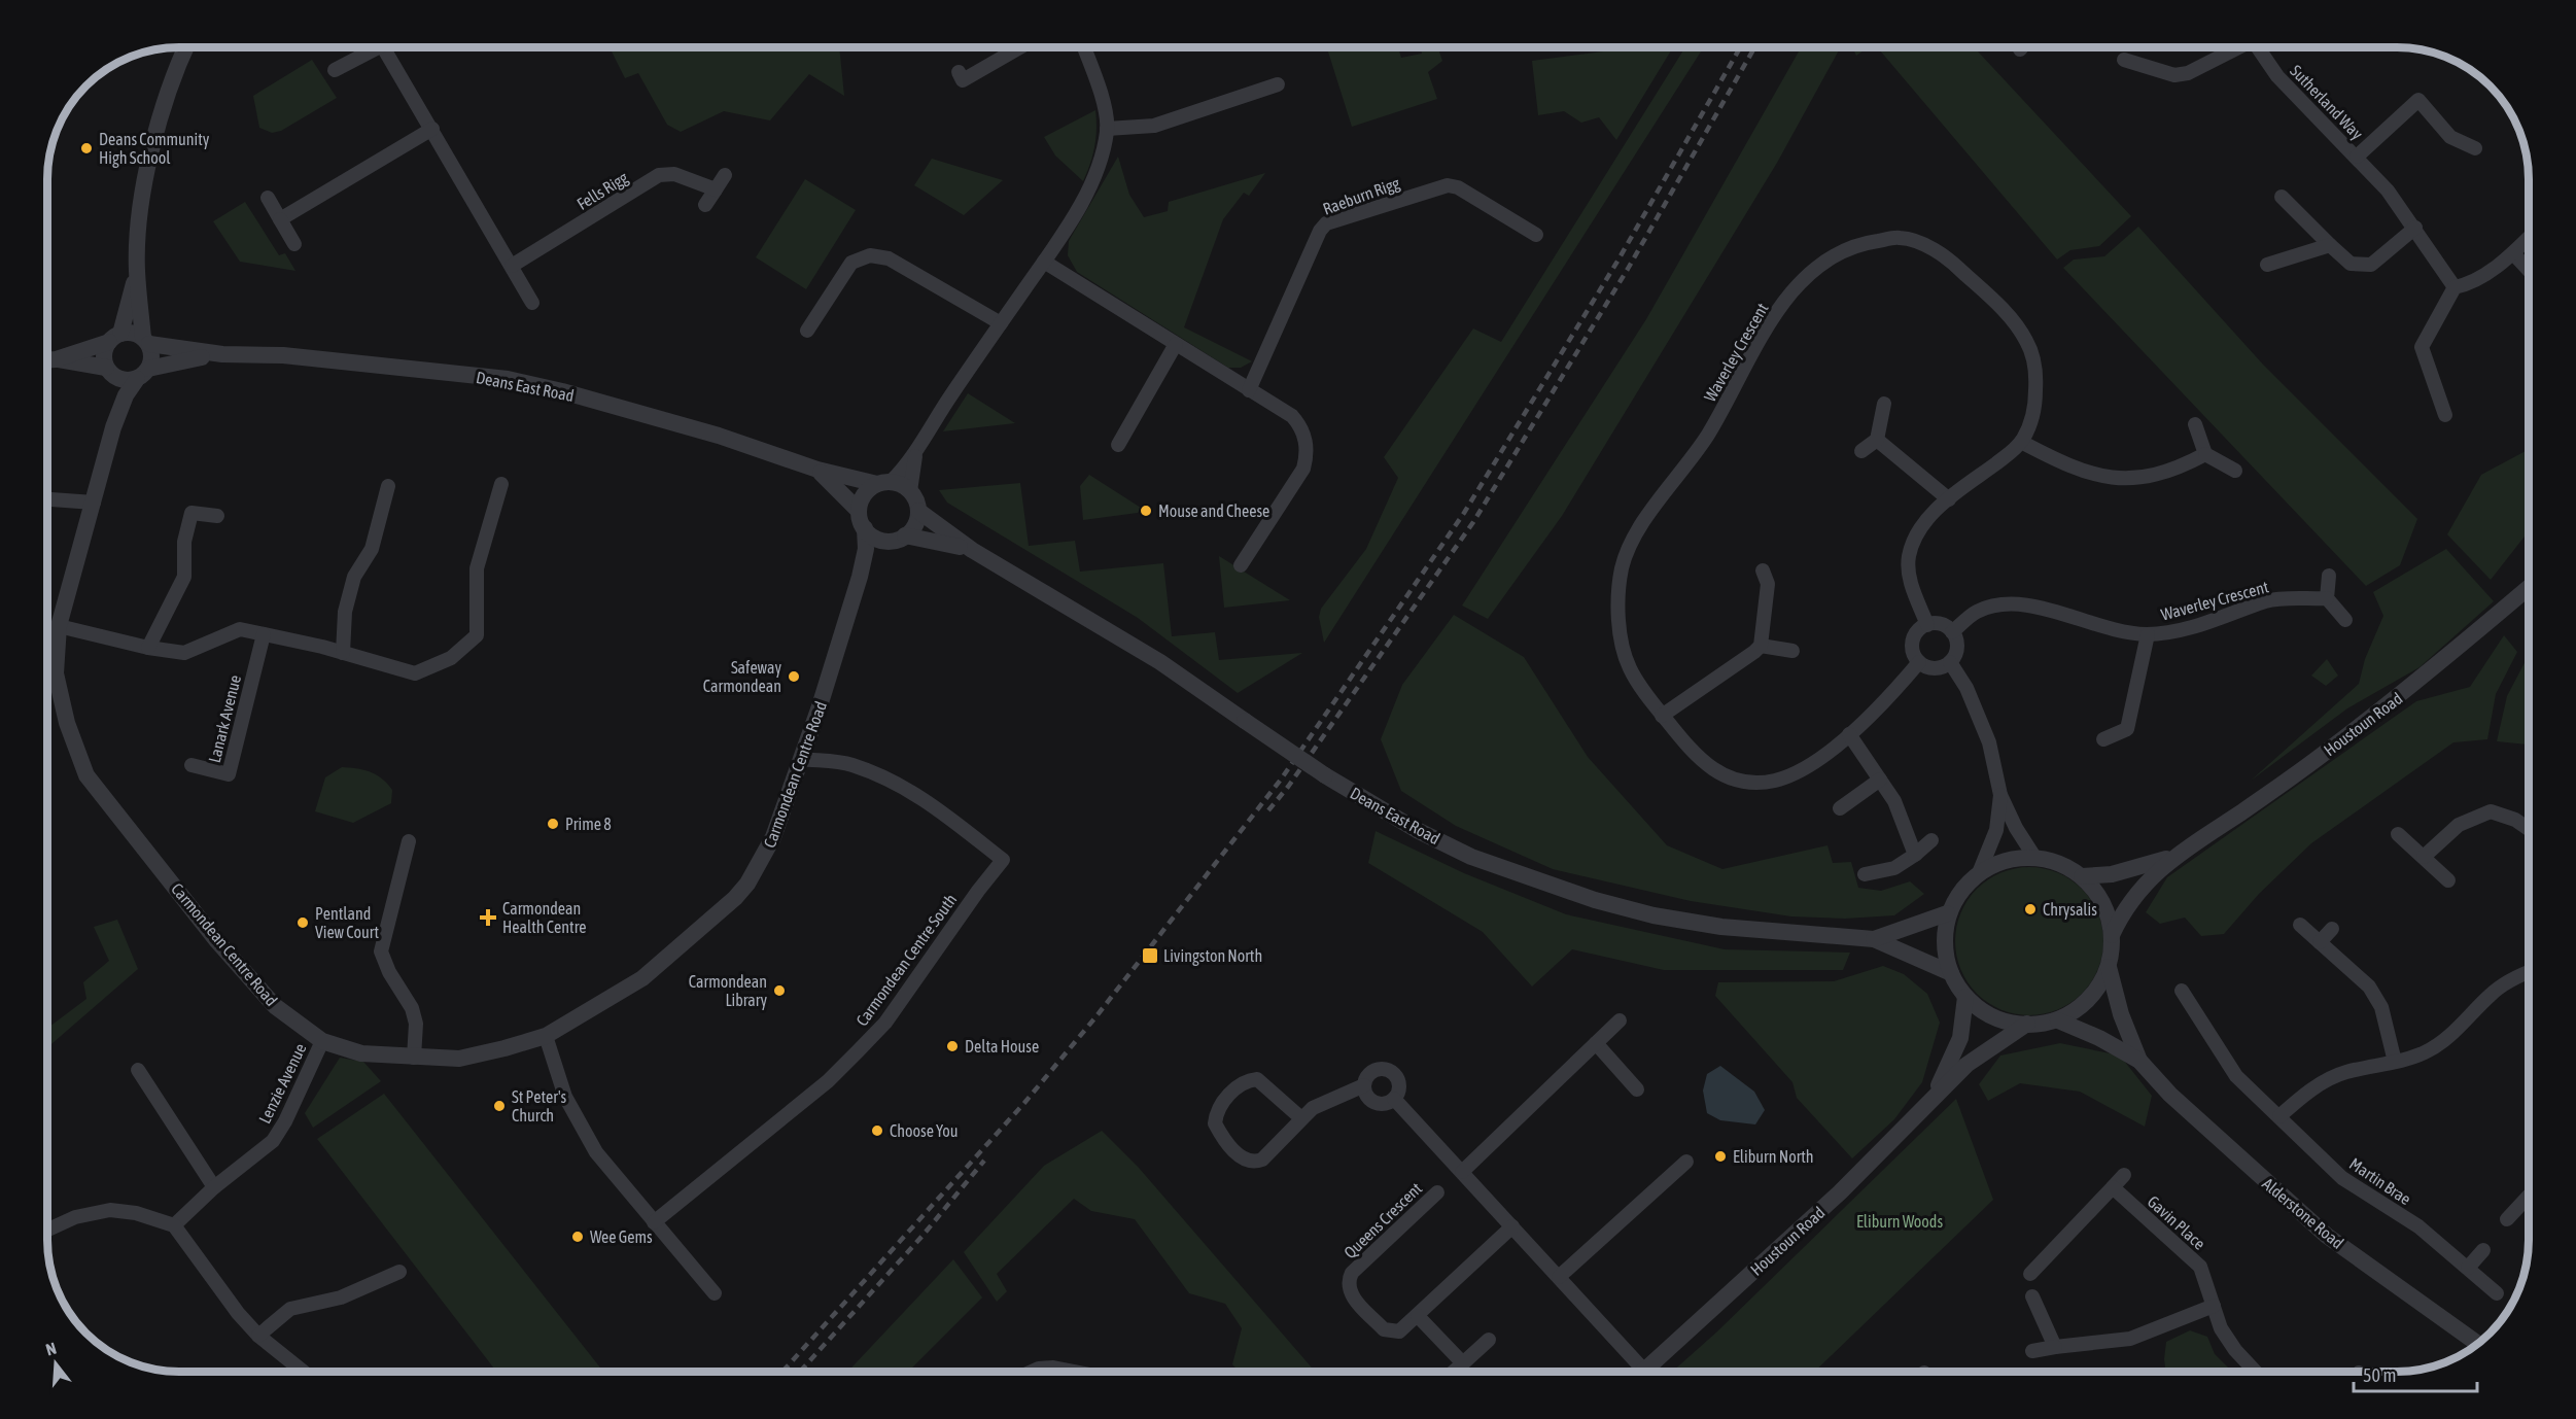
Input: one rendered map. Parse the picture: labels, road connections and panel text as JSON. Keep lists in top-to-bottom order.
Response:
{
  "streets": {
    "street": [
      "Sutherland Way",
      "Fells Rigg",
      "Raeburn Rigg",
      "Waverley Crescent",
      "Deans East Road",
      "Lanark Avenue",
      "Houstoun Road",
      "Carmondean Centre Road",
      "Carmondean Centre South",
      "Lenzie Avenue",
      "Martin Brae",
      "Alderstone Road",
      "Queens Crescent",
      "Gavin Place"
    ]
  },
  "crossings": [
    ["Deans East Road", "Houstoun Road"],
    ["Deans East Road", "Carmondean Centre Road"],
    ["Deans East Road", "Alderstone Road"],
    ["Houstoun Road", "Alderstone Road"],
    ["Carmondean Centre Road", "Carmondean Centre South"],
    ["Carmondean Centre Road", "Lenzie Avenue"]
  ],
  "parks": ["Eliburn Woods"],
  "places": {
    "other": [
      "Deans Community High School",
      "Mouse and Cheese",
      "Safeway Carmondean",
      "Prime 8",
      "Chrysalis",
      "Pentland View Court",
      "Carmondean Library",
      "Delta House",
      "St Peter's Church",
      "Choose You",
      "Eliburn North",
      "Wee Gems"
    ],
    "health": ["Carmondean Health Centre"],
    "transit": ["Livingston North"]
  },
  "scale_bar": "50 m",
  "north": "top"
}
